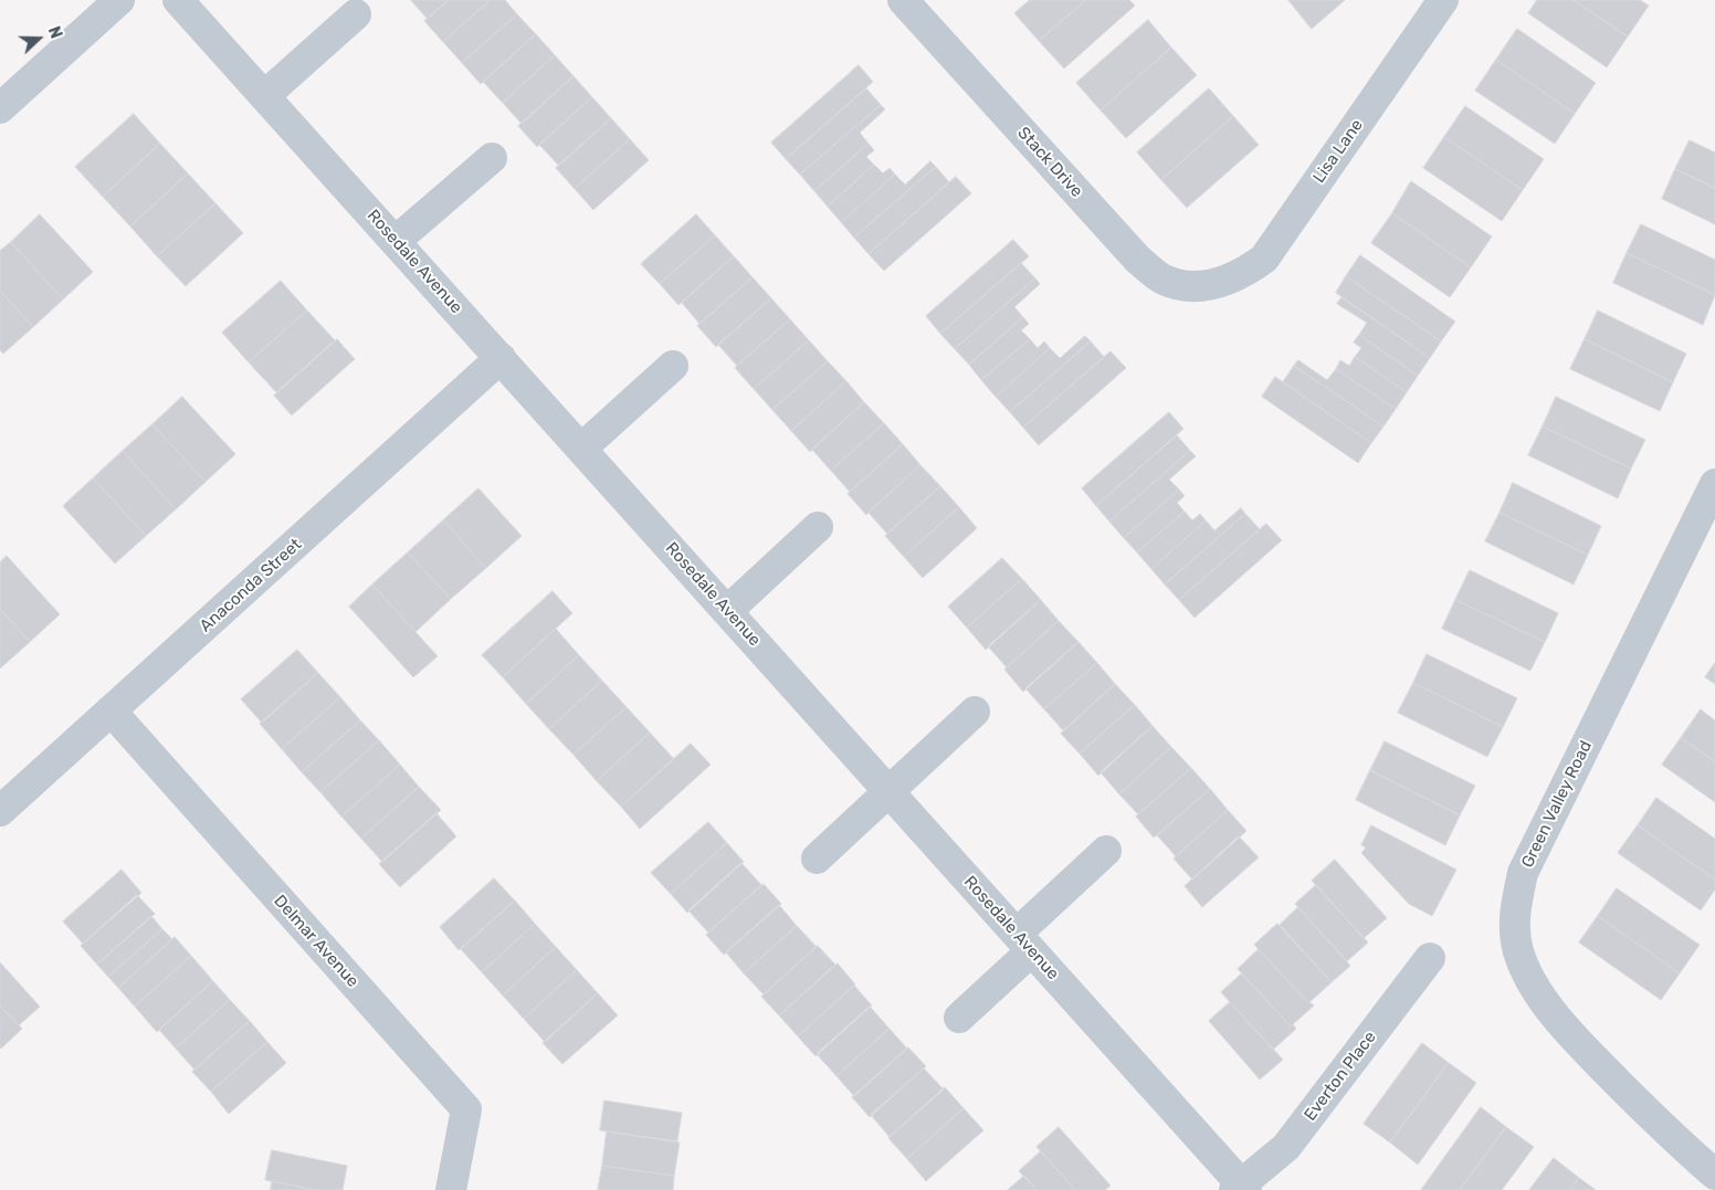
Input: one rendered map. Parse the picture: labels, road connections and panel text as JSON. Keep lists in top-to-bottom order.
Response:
{
  "streets": {
    "street": [
      "Lisa Lane",
      "Stack Drive",
      "Rosedale Avenue",
      "Anaconda Street",
      "Green Valley Road",
      "Delmar Avenue",
      "Everton Place"
    ]
  },
  "crossings": [
    ["Lisa Lane", "Stack Drive"],
    ["Rosedale Avenue", "Anaconda Street"],
    ["Rosedale Avenue", "Everton Place"],
    ["Anaconda Street", "Delmar Avenue"]
  ],
  "north": "right"
}
